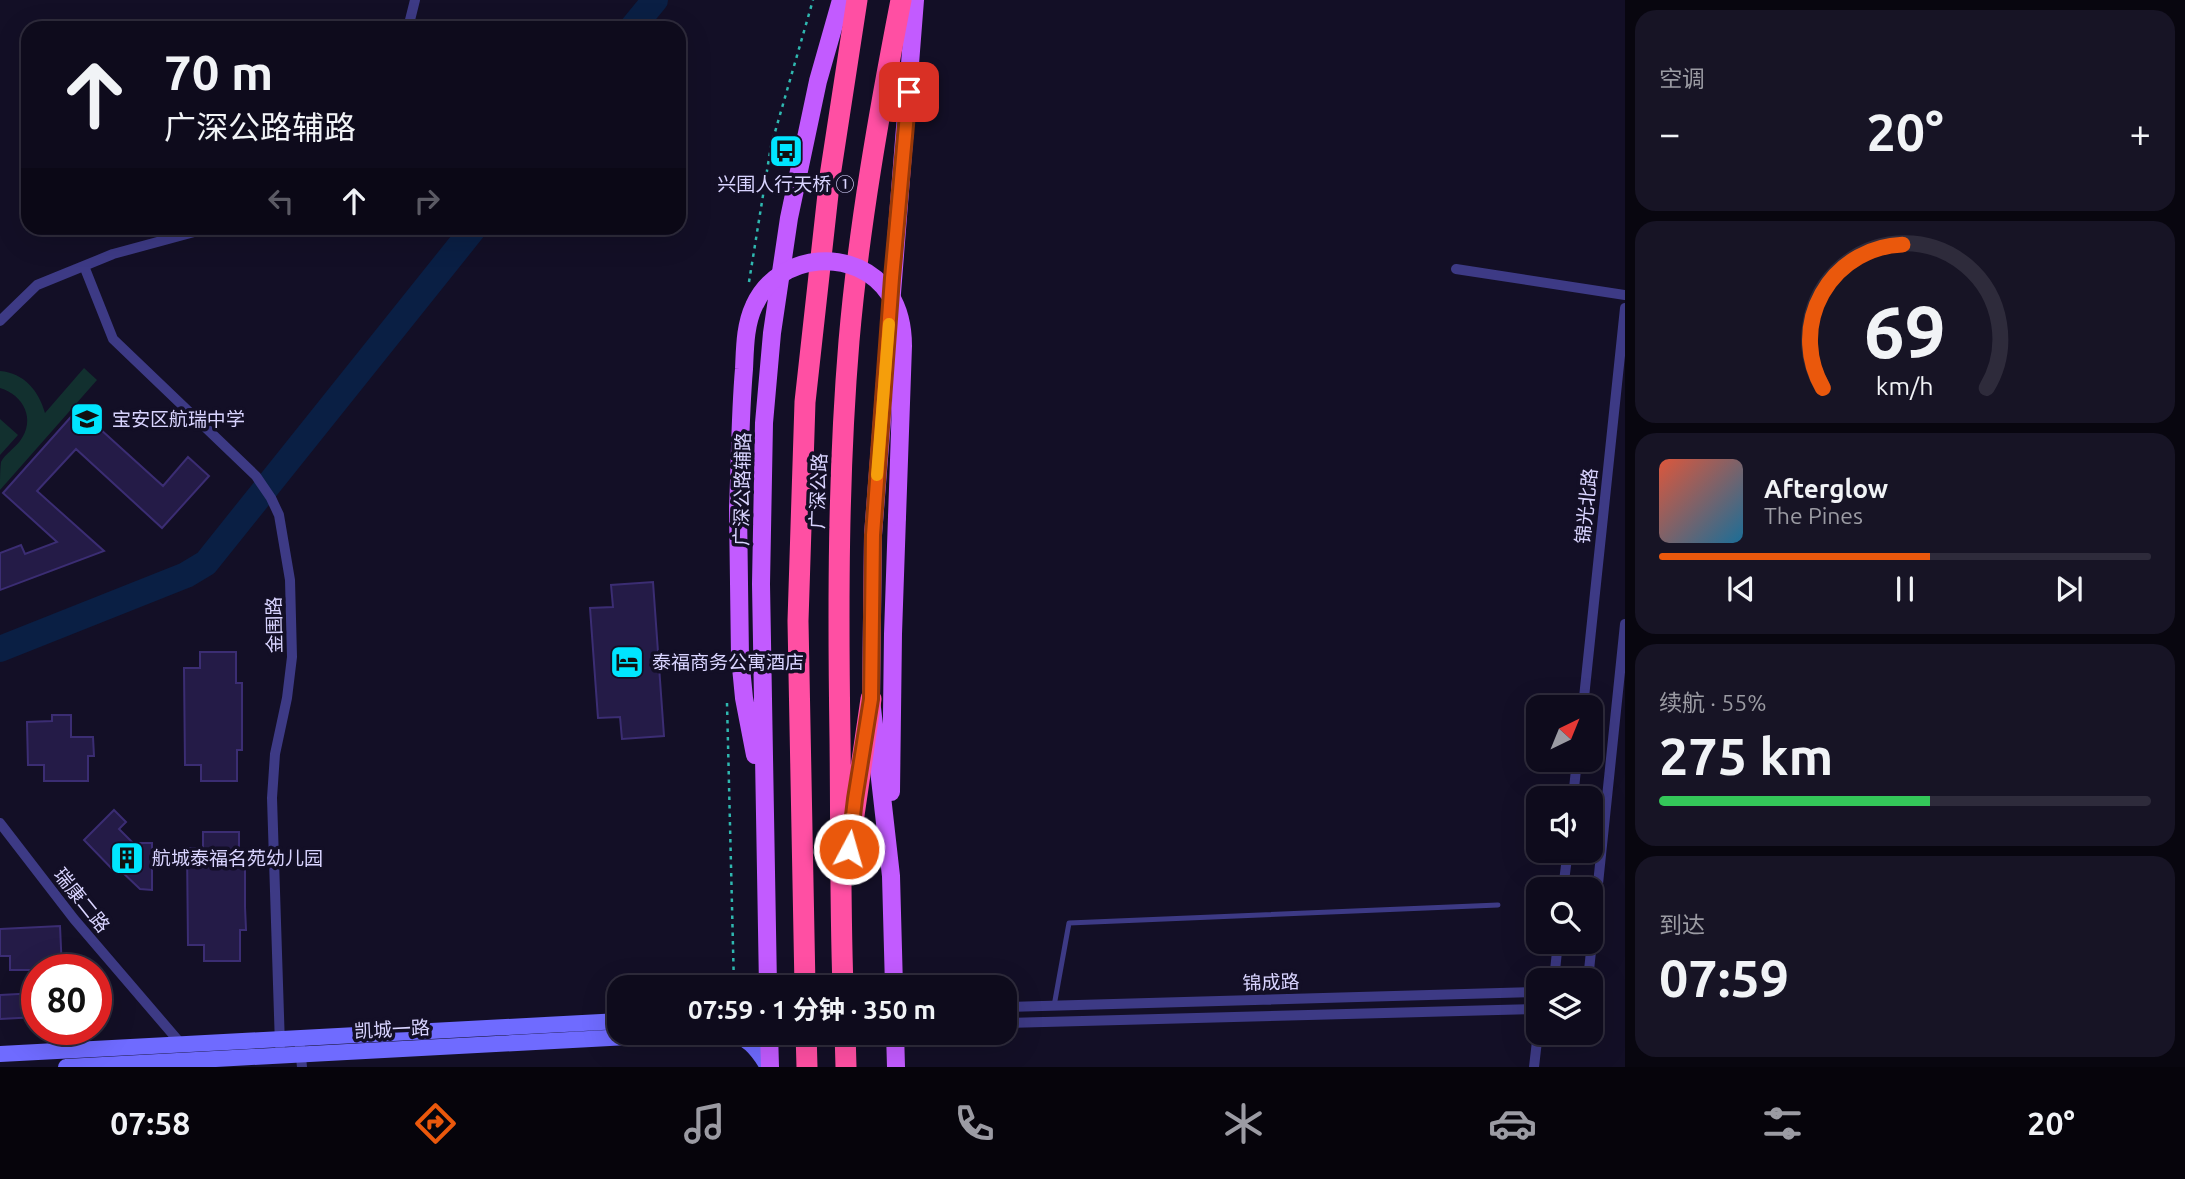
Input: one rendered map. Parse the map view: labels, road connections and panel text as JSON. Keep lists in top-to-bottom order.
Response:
{
  "streets": {
    "highway": ["广深公路"],
    "main road": ["广深公路辅路"],
    "street": [
      "锦光北路",
      "金围路",
      "瑞康二路",
      "锦成路",
      "凯城一路"
    ]
  },
  "crossings": [
    ["金围路", "凯城一路"],
    ["瑞康二路", "凯城一路"]
  ],
  "places": {
    "bus stop": ["兴围人行天桥 ①"],
    "school or university": ["宝安区航瑞中学"],
    "hotel": ["泰福商务公寓酒店"],
    "building": ["航城泰福名苑幼儿园"]
  },
  "north": "top right",
  "page": {
    "tile": [
      "空调",
      ["续航 · 55%", "275 km"],
      ["到达", "07:59"]
    ],
    "turn": ["70 m", "广深公路辅路"],
    "heat": ["−", "20°", "+"],
    "song": ["Afterglow", "The Pines"],
    "limit": "80",
    "trip": "07:59 · 1 分钟 · 350 m",
    "tabs": ["07:58", "20°"],
    "gauge": ["69", "km/h"]
  }
}
